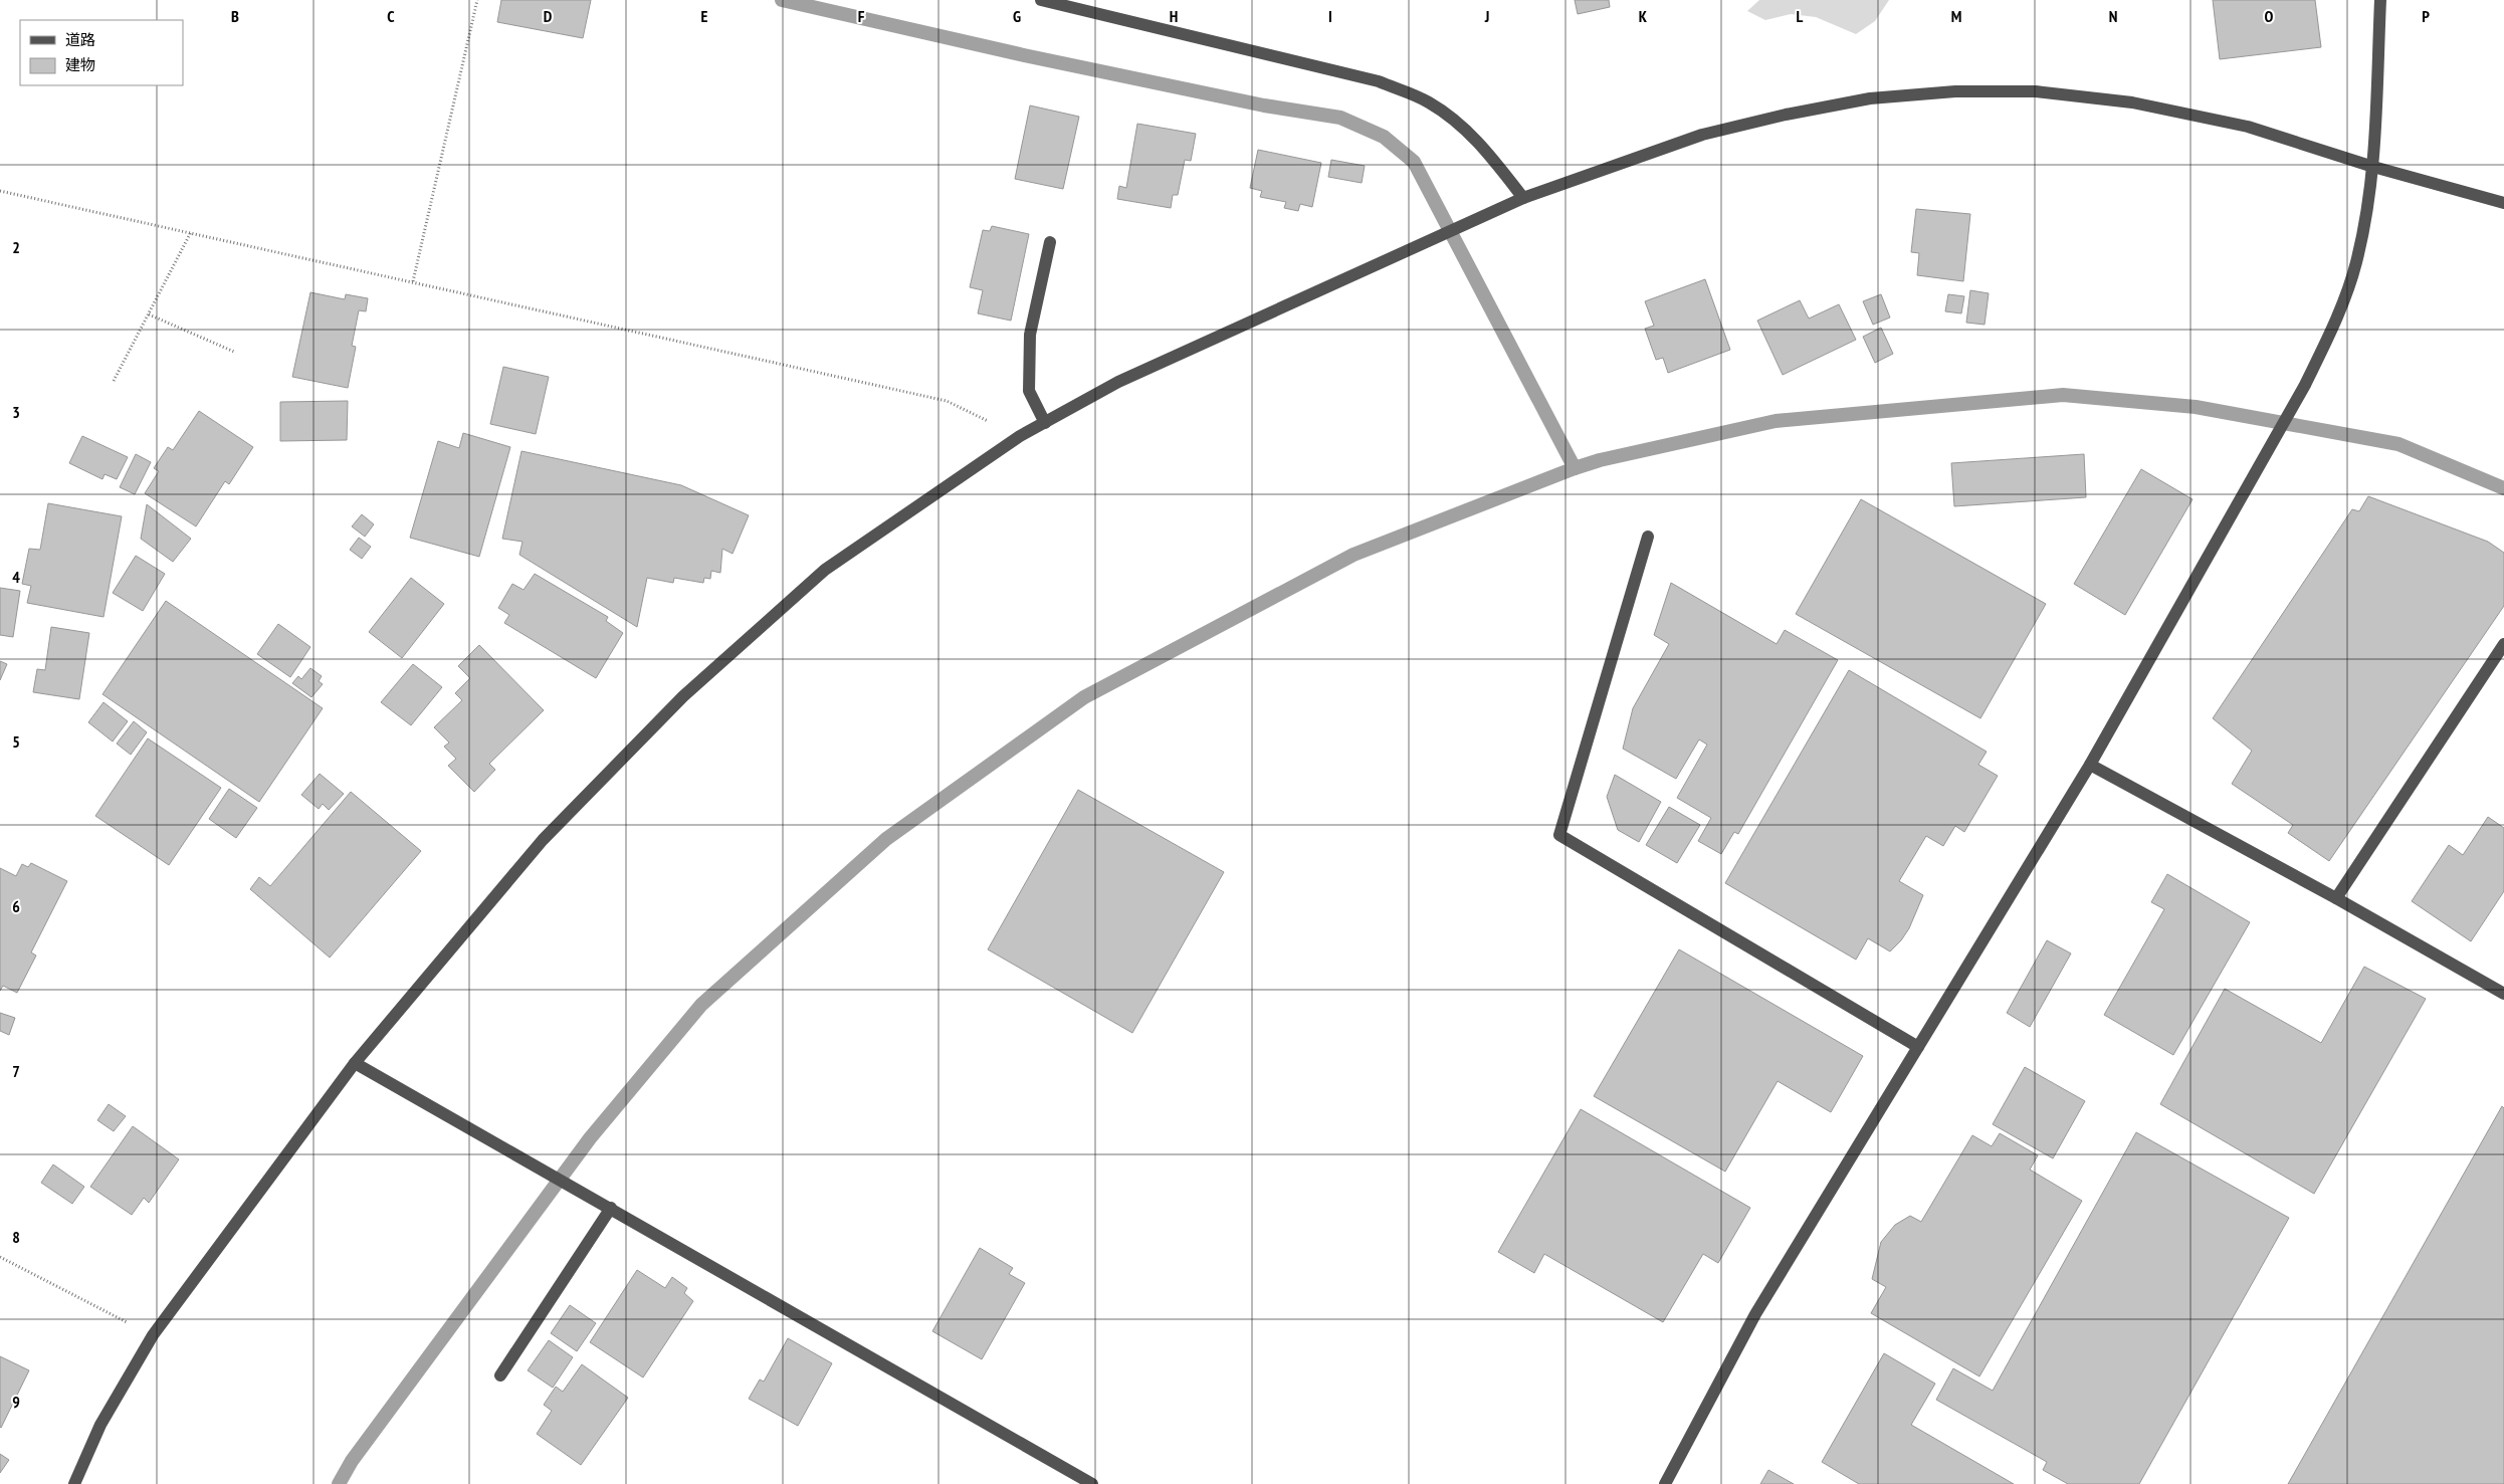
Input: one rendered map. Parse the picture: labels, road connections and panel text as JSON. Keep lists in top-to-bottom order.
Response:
{
  "legend": ["道路", "建物"],
  "grid": {
    "columns": [
      "B",
      "C",
      "D",
      "E",
      "F",
      "G",
      "H",
      "I",
      "J",
      "K",
      "L",
      "M",
      "N",
      "O",
      "P"
    ],
    "rows": [
      "2",
      "3",
      "4",
      "5",
      "6",
      "7",
      "8",
      "9"
    ]
  }
}
